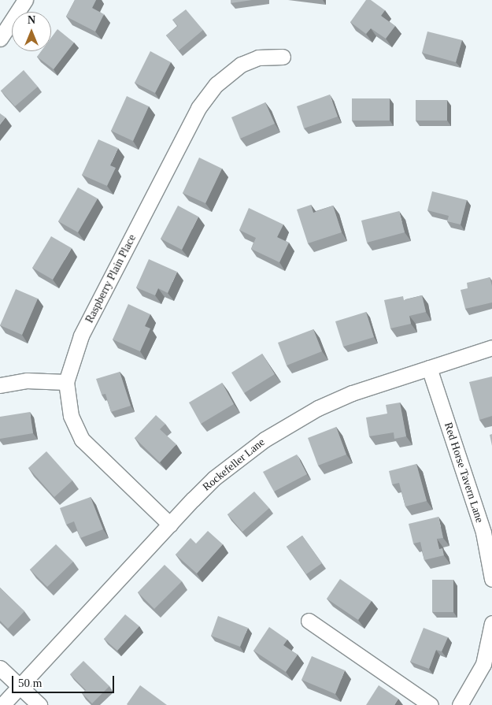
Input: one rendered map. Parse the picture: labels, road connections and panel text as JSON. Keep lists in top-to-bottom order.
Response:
{
  "streets": {
    "street": ["Raspberry Plain Place", "Rockefeller Lane", "Red Horse Tavern Lane"]
  },
  "crossings": [
    ["Raspberry Plain Place", "Rockefeller Lane"],
    ["Rockefeller Lane", "Red Horse Tavern Lane"]
  ],
  "scale_bar": "50 m",
  "north": "top"
}
